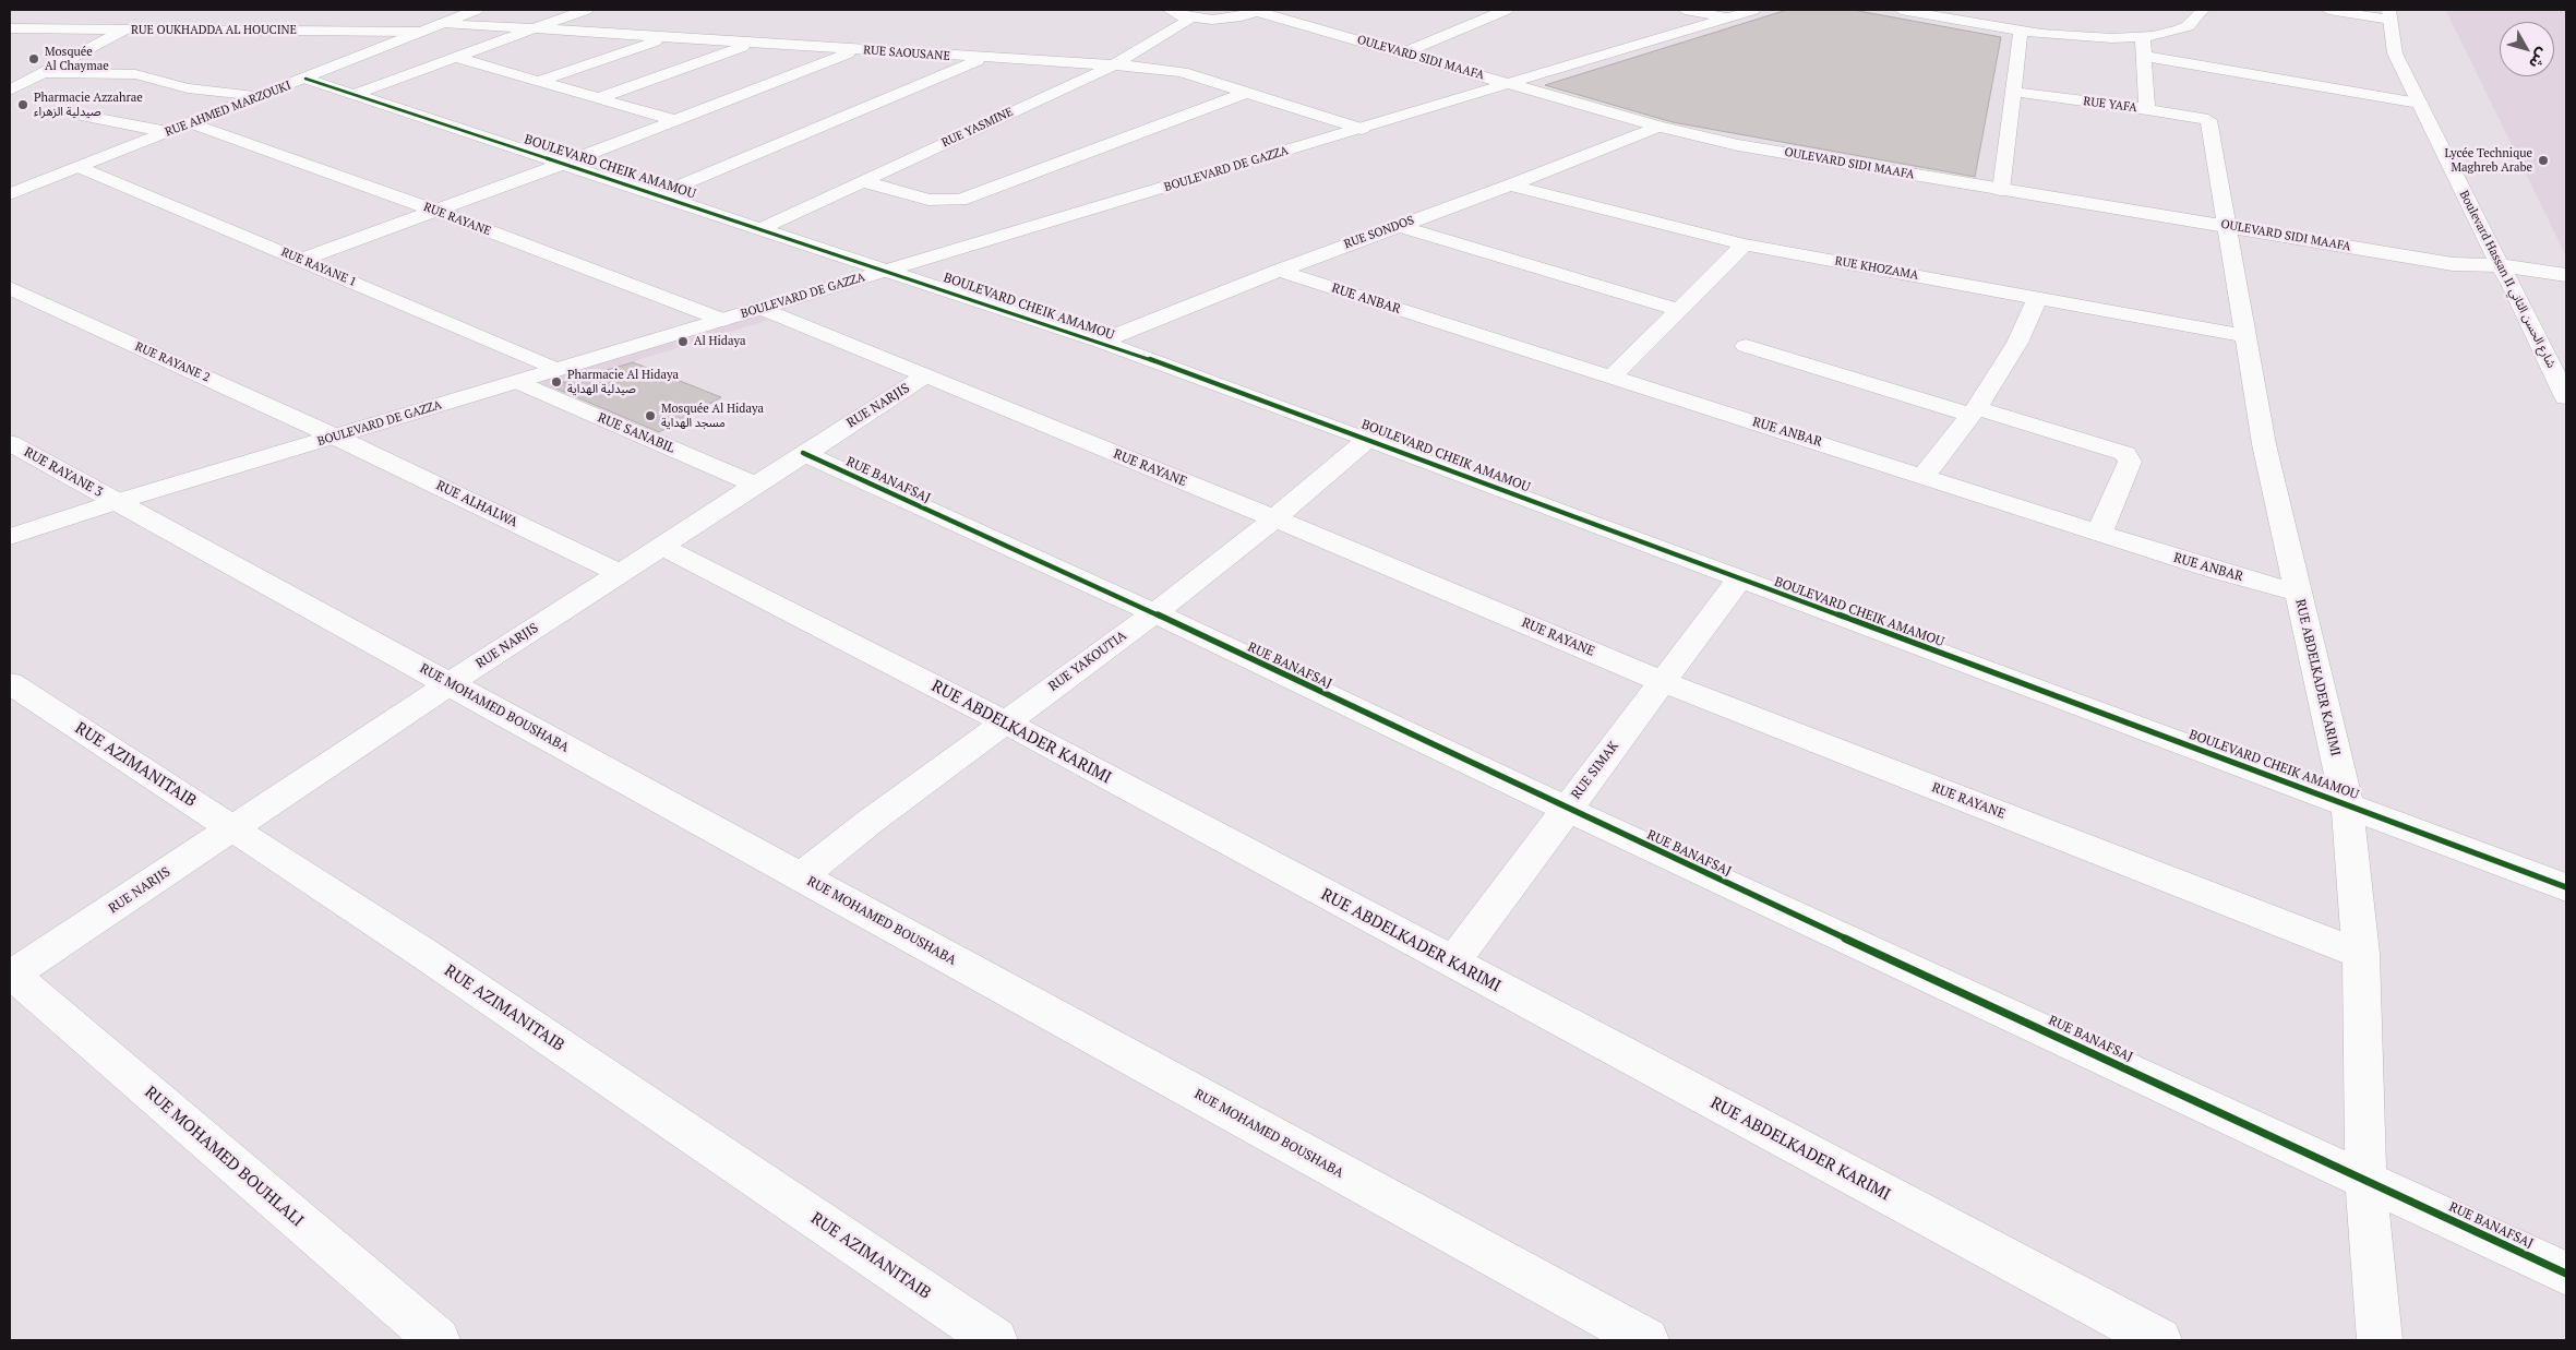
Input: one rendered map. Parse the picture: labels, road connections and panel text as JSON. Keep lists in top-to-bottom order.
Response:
{
  "streets": {
    "street": [
      "RUE OUKHADDA AL HOUCINE",
      "RUE SAOUSANE",
      "OULEVARD SIDI MAAFA",
      "RUE YAFA",
      "RUE AHMED MARZOUKI",
      "RUE YASMINE",
      "BOULEVARD CHEIK AMAMOU",
      "BOULEVARD DE GAZZA",
      "RUE RAYANE",
      "RUE SONDOS",
      "RUE RAYANE 1",
      "RUE KHOZAMA",
      "Boulevard Hassan II شارع الحسن الثاني",
      "RUE ANBAR",
      "RUE RAYANE 2",
      "RUE NARJIS",
      "RUE SANABIL",
      "RUE RAYANE 3",
      "RUE BANAFSAJ",
      "RUE ALHALWA",
      "RUE YAKOUTIA",
      "RUE ABDELKADER KARIMI",
      "RUE MOHAMED BOUSHABA",
      "RUE AZIMANITAIB",
      "RUE SIMAK",
      "RUE MOHAMED BOUHLALI"
    ]
  },
  "crossings": [
    ["RUE OUKHADDA AL HOUCINE", "RUE AHMED MARZOUKI"],
    ["RUE SAOUSANE", "RUE AHMED MARZOUKI"],
    ["RUE SAOUSANE", "RUE YASMINE"],
    ["RUE SAOUSANE", "BOULEVARD DE GAZZA"],
    ["OULEVARD SIDI MAAFA", "BOULEVARD DE GAZZA"],
    ["OULEVARD SIDI MAAFA", "RUE SONDOS"],
    ["OULEVARD SIDI MAAFA", "RUE ABDELKADER KARIMI"],
    ["RUE YAFA", "RUE ABDELKADER KARIMI"],
    ["RUE AHMED MARZOUKI", "BOULEVARD CHEIK AMAMOU"],
    ["RUE AHMED MARZOUKI", "RUE RAYANE"],
    ["RUE AHMED MARZOUKI", "RUE RAYANE 1"],
    ["RUE YASMINE", "BOULEVARD CHEIK AMAMOU"],
    ["BOULEVARD CHEIK AMAMOU", "BOULEVARD DE GAZZA"],
    ["BOULEVARD CHEIK AMAMOU", "RUE SONDOS"],
    ["BOULEVARD CHEIK AMAMOU", "RUE YAKOUTIA"],
    ["BOULEVARD CHEIK AMAMOU", "RUE ABDELKADER KARIMI"],
    ["BOULEVARD CHEIK AMAMOU", "RUE SIMAK"],
    ["BOULEVARD DE GAZZA", "RUE RAYANE"],
    ["BOULEVARD DE GAZZA", "RUE RAYANE 1"],
    ["BOULEVARD DE GAZZA", "RUE RAYANE 2"],
    ["BOULEVARD DE GAZZA", "RUE SANABIL"],
    ["BOULEVARD DE GAZZA", "RUE RAYANE 3"],
    ["BOULEVARD DE GAZZA", "RUE ALHALWA"],
    ["BOULEVARD DE GAZZA", "RUE MOHAMED BOUSHABA"],
    ["RUE RAYANE", "RUE NARJIS"],
    ["RUE RAYANE", "RUE YAKOUTIA"],
    ["RUE RAYANE", "RUE ABDELKADER KARIMI"],
    ["RUE RAYANE", "RUE SIMAK"],
    ["RUE SONDOS", "RUE KHOZAMA"],
    ["RUE SONDOS", "RUE ANBAR"],
    ["RUE KHOZAMA", "RUE ABDELKADER KARIMI"],
    ["RUE ANBAR", "RUE ABDELKADER KARIMI"],
    ["RUE RAYANE 2", "RUE ALHALWA"],
    ["RUE NARJIS", "RUE SANABIL"],
    ["RUE NARJIS", "RUE BANAFSAJ"],
    ["RUE NARJIS", "RUE ALHALWA"],
    ["RUE NARJIS", "RUE ABDELKADER KARIMI"],
    ["RUE NARJIS", "RUE MOHAMED BOUSHABA"],
    ["RUE NARJIS", "RUE AZIMANITAIB"],
    ["RUE NARJIS", "RUE MOHAMED BOUHLALI"],
    ["RUE RAYANE 3", "RUE MOHAMED BOUSHABA"],
    ["RUE BANAFSAJ", "RUE YAKOUTIA"],
    ["RUE BANAFSAJ", "RUE ABDELKADER KARIMI"],
    ["RUE BANAFSAJ", "RUE SIMAK"],
    ["RUE YAKOUTIA", "RUE ABDELKADER KARIMI"],
    ["RUE YAKOUTIA", "RUE MOHAMED BOUSHABA"],
    ["RUE ABDELKADER KARIMI", "RUE SIMAK"]
  ],
  "places": [
    "Mosquée Al Chaymae",
    "Pharmacie Azzahrae صيدلية الزهراء",
    "Lycée Technique Maghreb Arabe",
    "Al Hidaya",
    "Pharmacie Al Hidaya صيدلية الهداية",
    "Mosquée Al Hidaya مسجد الهداية"
  ],
  "north": "bottom right"
}
